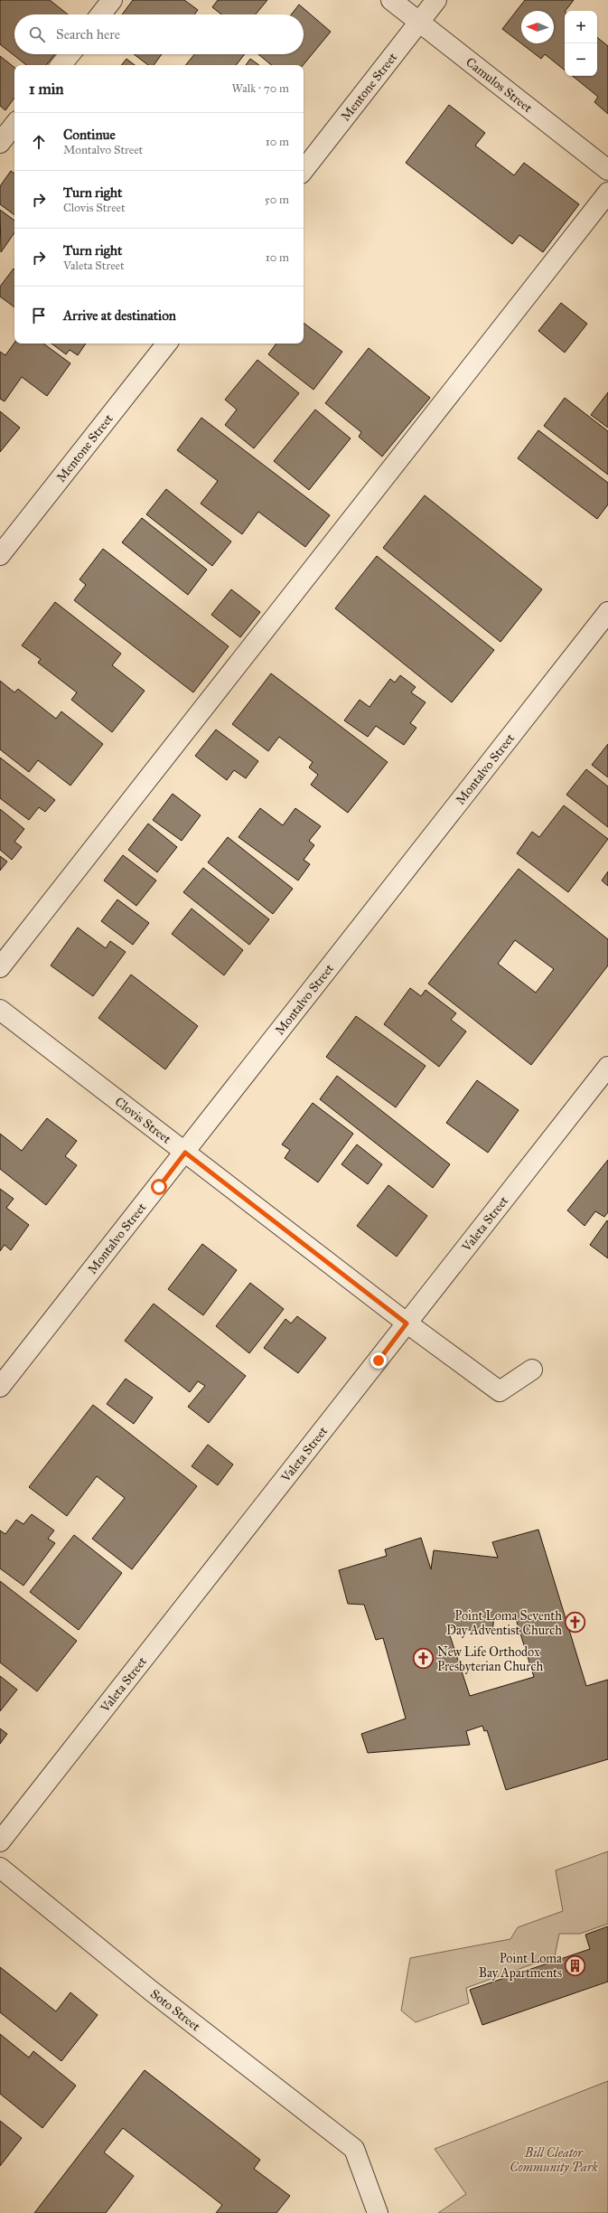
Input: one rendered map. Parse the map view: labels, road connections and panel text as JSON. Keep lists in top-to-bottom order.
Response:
{
  "streets": {
    "street": [
      "Camulos Street",
      "Mentone Street",
      "Montalvo Street",
      "Clovis Street",
      "Valeta Street",
      "Soto Street"
    ]
  },
  "crossings": [
    ["Camulos Street", "Mentone Street"],
    ["Montalvo Street", "Clovis Street"],
    ["Clovis Street", "Valeta Street"]
  ],
  "parks": ["Bill Cleator Community Park"],
  "places": {
    "church": ["Point Loma Seventh Day Adventist Church", "New Life Orthodox Presbyterian Church"],
    "building": ["Point Loma Bay Apartments"]
  },
  "north": "left",
  "page": {
    "map_buttons": ["+", "−"],
    "search": "Search here",
    "heading": ["1 min", "Walk · 70 m"],
    "list": [
      ["Continue", "Montalvo Street", "10 m"],
      ["Turn right", "Clovis Street", "50 m"],
      ["Turn right", "Valeta Street", "10 m"],
      "Arrive at destination"
    ]
  }
}
